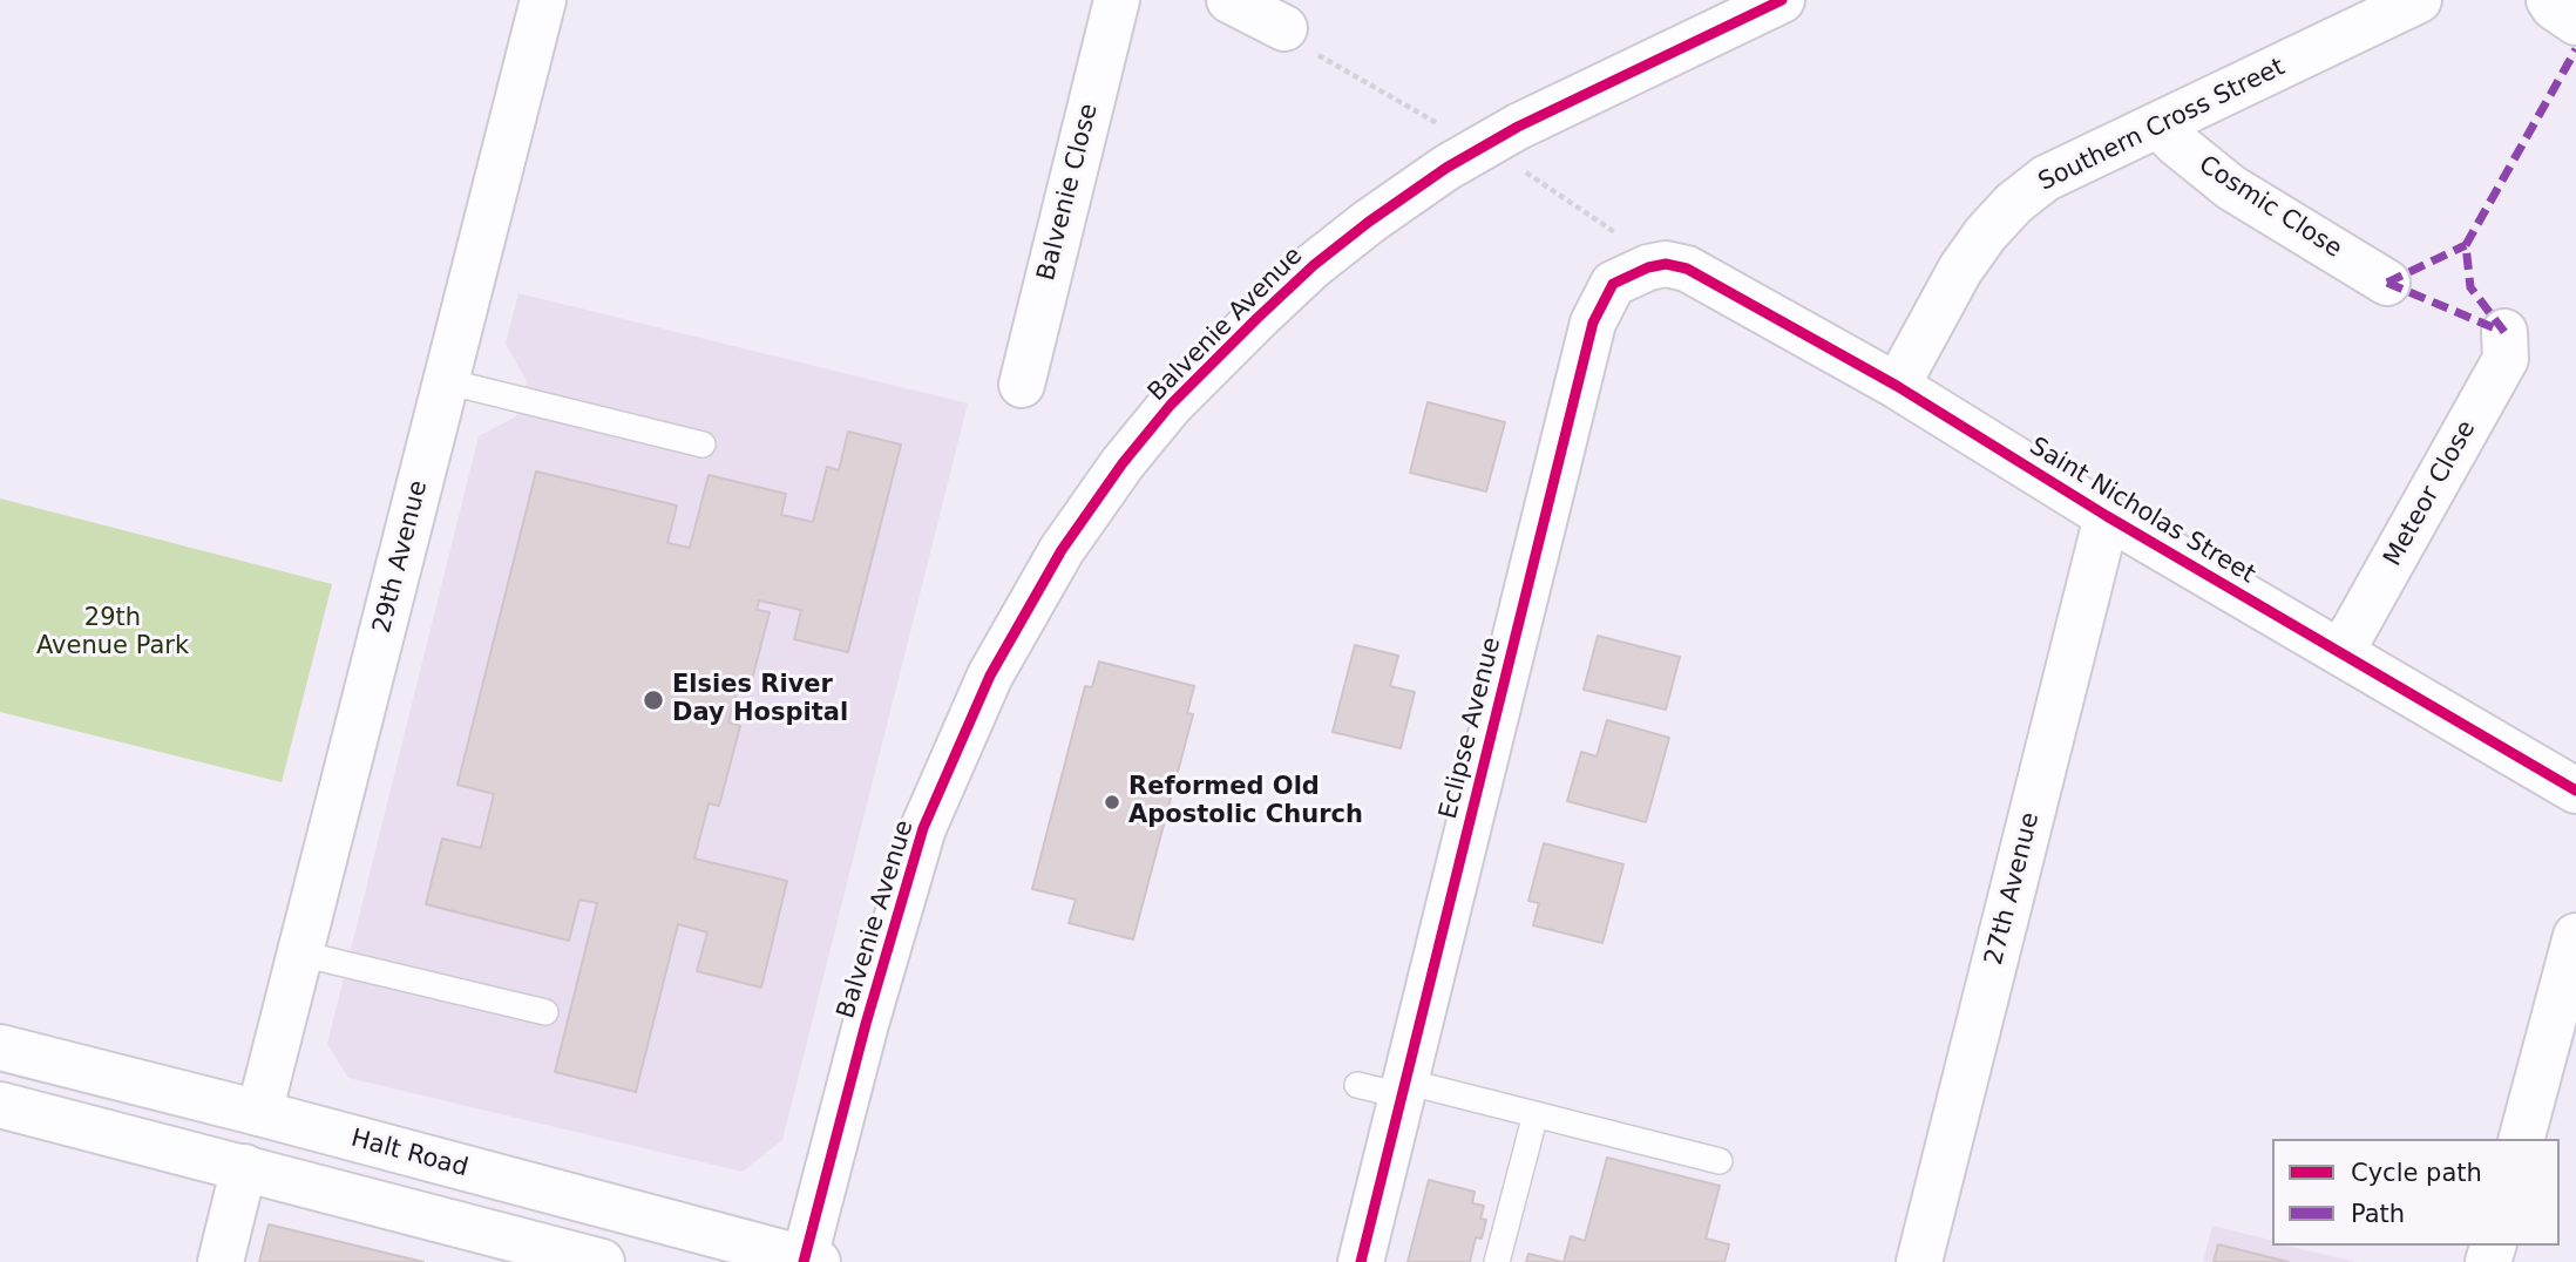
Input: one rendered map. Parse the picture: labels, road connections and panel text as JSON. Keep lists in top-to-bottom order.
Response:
{
  "streets": {
    "street": [
      "Southern Cross Street",
      "Balvenie Close",
      "Cosmic Close",
      "Balvenie Avenue",
      "Meteor Close",
      "Saint Nicholas Street",
      "29th Avenue",
      "Eclipse Avenue",
      "27th Avenue",
      "Halt Road"
    ]
  },
  "crossings": [
    ["Southern Cross Street", "Cosmic Close"],
    ["Southern Cross Street", "Saint Nicholas Street"],
    ["Balvenie Avenue", "Halt Road"],
    ["Meteor Close", "Saint Nicholas Street"],
    ["Saint Nicholas Street", "Eclipse Avenue"],
    ["Saint Nicholas Street", "27th Avenue"],
    ["29th Avenue", "Halt Road"]
  ],
  "parks": ["29th Avenue Park"],
  "places": ["Elsies River Day Hospital", "Reformed Old Apostolic Church"],
  "legend": ["Cycle path", "Path"]
}
